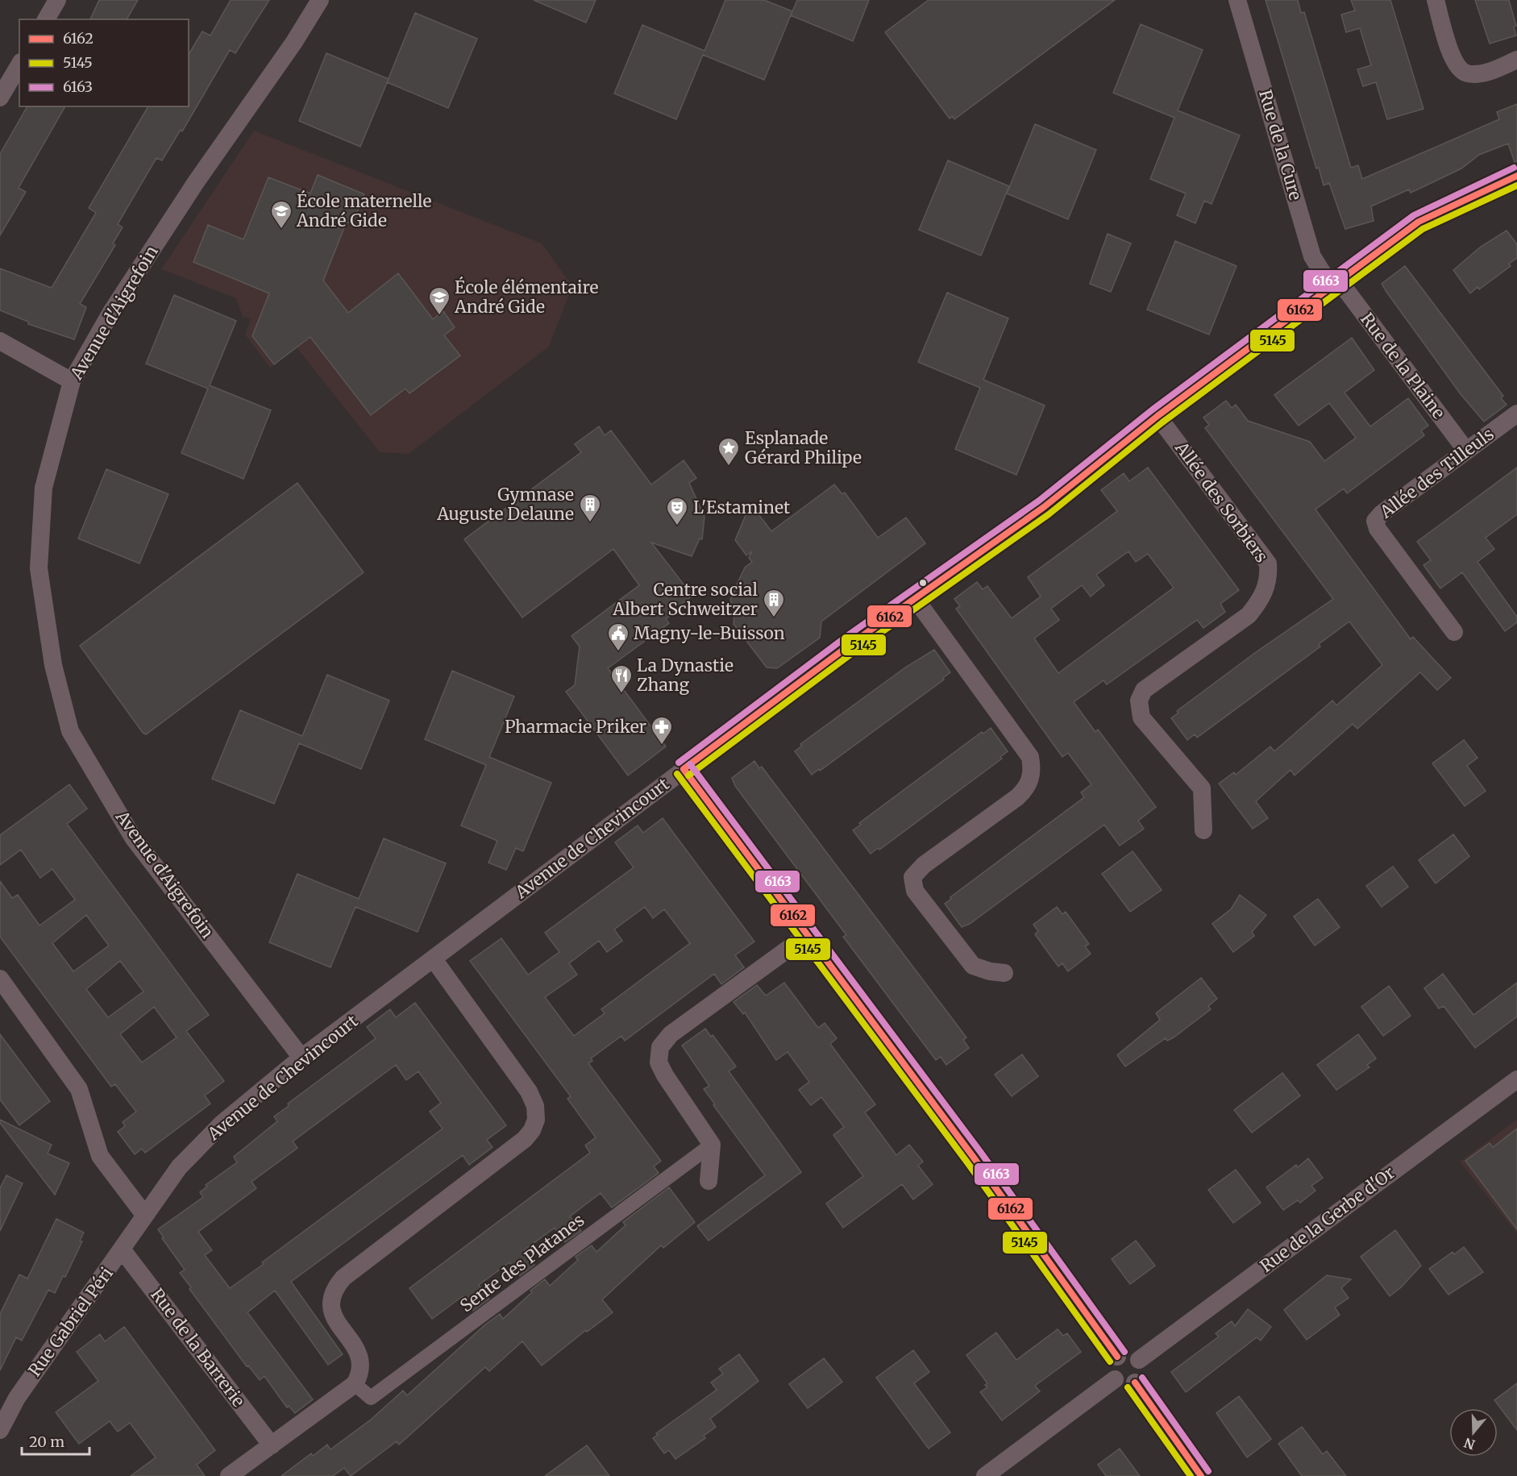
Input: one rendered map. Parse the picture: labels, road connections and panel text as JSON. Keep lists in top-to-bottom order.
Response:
{
  "streets": {
    "street": [
      "Rue de la Cure",
      "Avenue d'Aigrefoin",
      "Rue de la Plaine",
      "Allée des Tilleuls",
      "Allée des Sorbiers",
      "Avenue de Chevincourt",
      "Rue de la Gerbe d'Or",
      "Sente des Platanes",
      "Rue Gabriel Péri",
      "Rue de la Barrerie"
    ]
  },
  "crossings": [
    ["Rue de la Cure", "Rue de la Plaine"],
    ["Rue de la Cure", "Avenue de Chevincourt"],
    ["Avenue d'Aigrefoin", "Avenue de Chevincourt"],
    ["Rue de la Plaine", "Allée des Tilleuls"],
    ["Rue de la Plaine", "Avenue de Chevincourt"],
    ["Allée des Sorbiers", "Avenue de Chevincourt"],
    ["Avenue de Chevincourt", "Rue Gabriel Péri"],
    ["Rue Gabriel Péri", "Rue de la Barrerie"]
  ],
  "places": {
    "school or university": ["École maternelle André Gide", "École élémentaire André Gide"],
    "place": ["Esplanade Gérard Philipe"],
    "building": ["Gymnase Auguste Delaune", "Centre social Albert Schweitzer"],
    "theatre": ["L'Estaminet"],
    "public building": ["Magny-le-Buisson"],
    "restaurant": ["La Dynastie Zhang"],
    "pharmacy": ["Pharmacie Priker"]
  },
  "lines": ["transit line 6163", "transit line 6162", "transit line 5145"],
  "legend": ["6162", "5145", "6163"],
  "scale_bar": "20 m",
  "north": "bottom"
}
